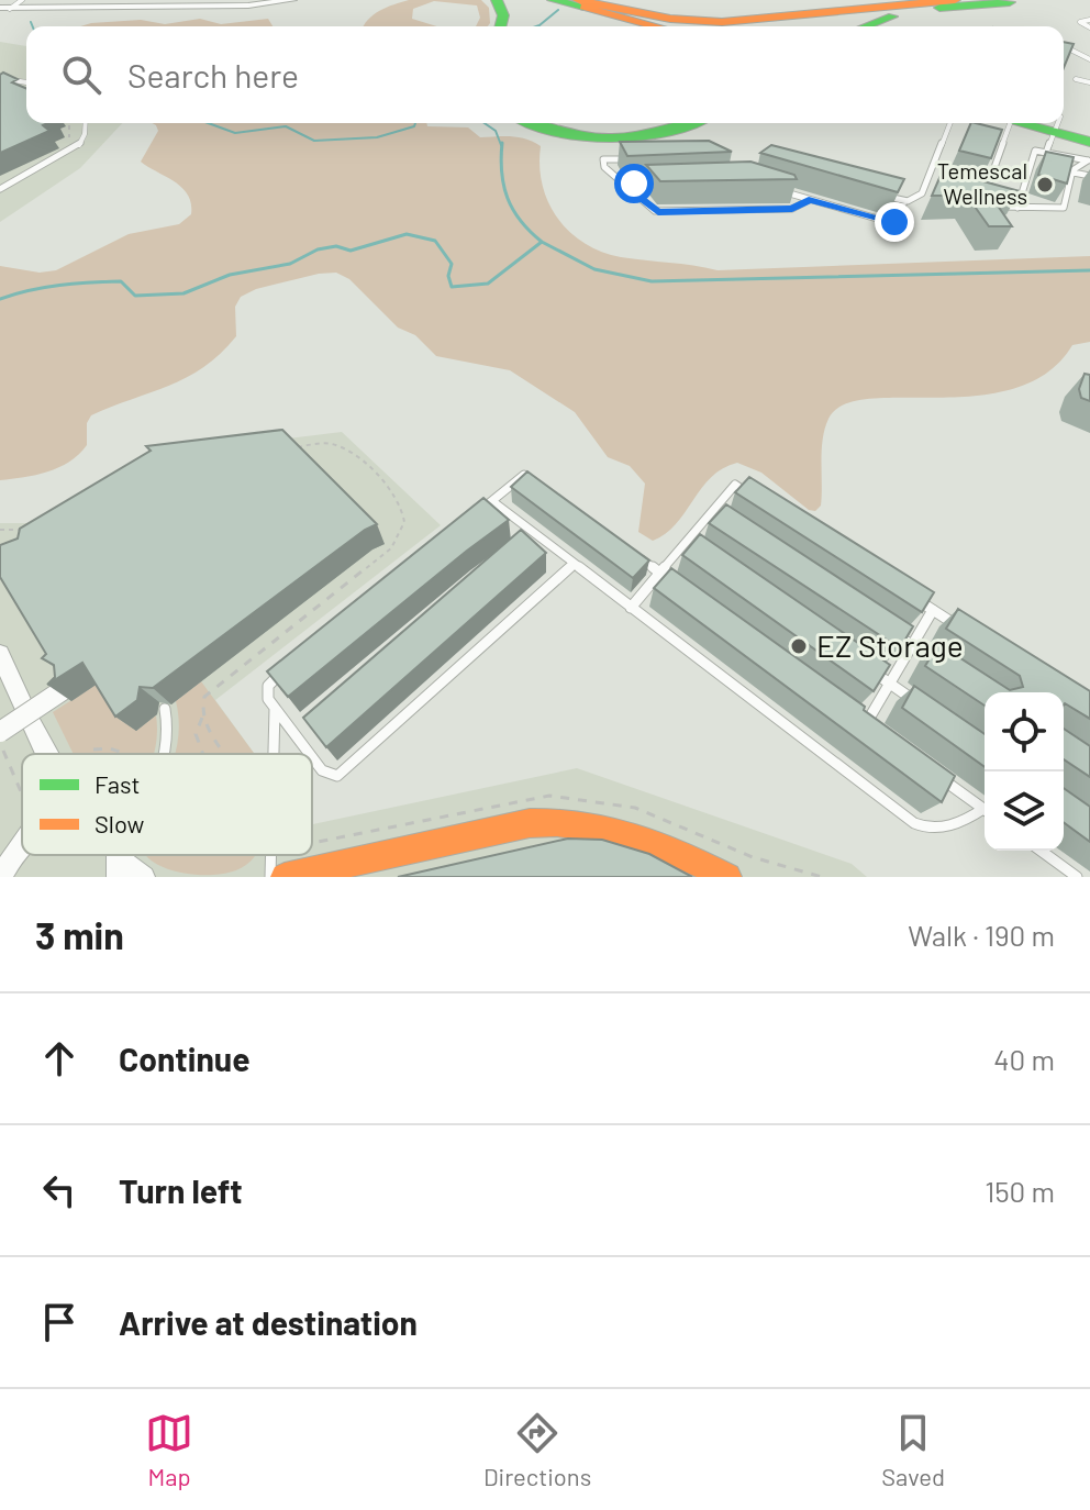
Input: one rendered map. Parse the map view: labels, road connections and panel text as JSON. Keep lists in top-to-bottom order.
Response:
{
  "places": ["Temescal Wellness", "EZ Storage"],
  "legend": ["Fast", "Slow"],
  "page": {
    "search": "Search here",
    "heading": ["3 min", "Walk · 190 m"],
    "list": [
      ["Continue", "40 m"],
      ["Turn left", "150 m"],
      "Arrive at destination"
    ],
    "nav": ["Map", "Directions", "Saved"]
  }
}
